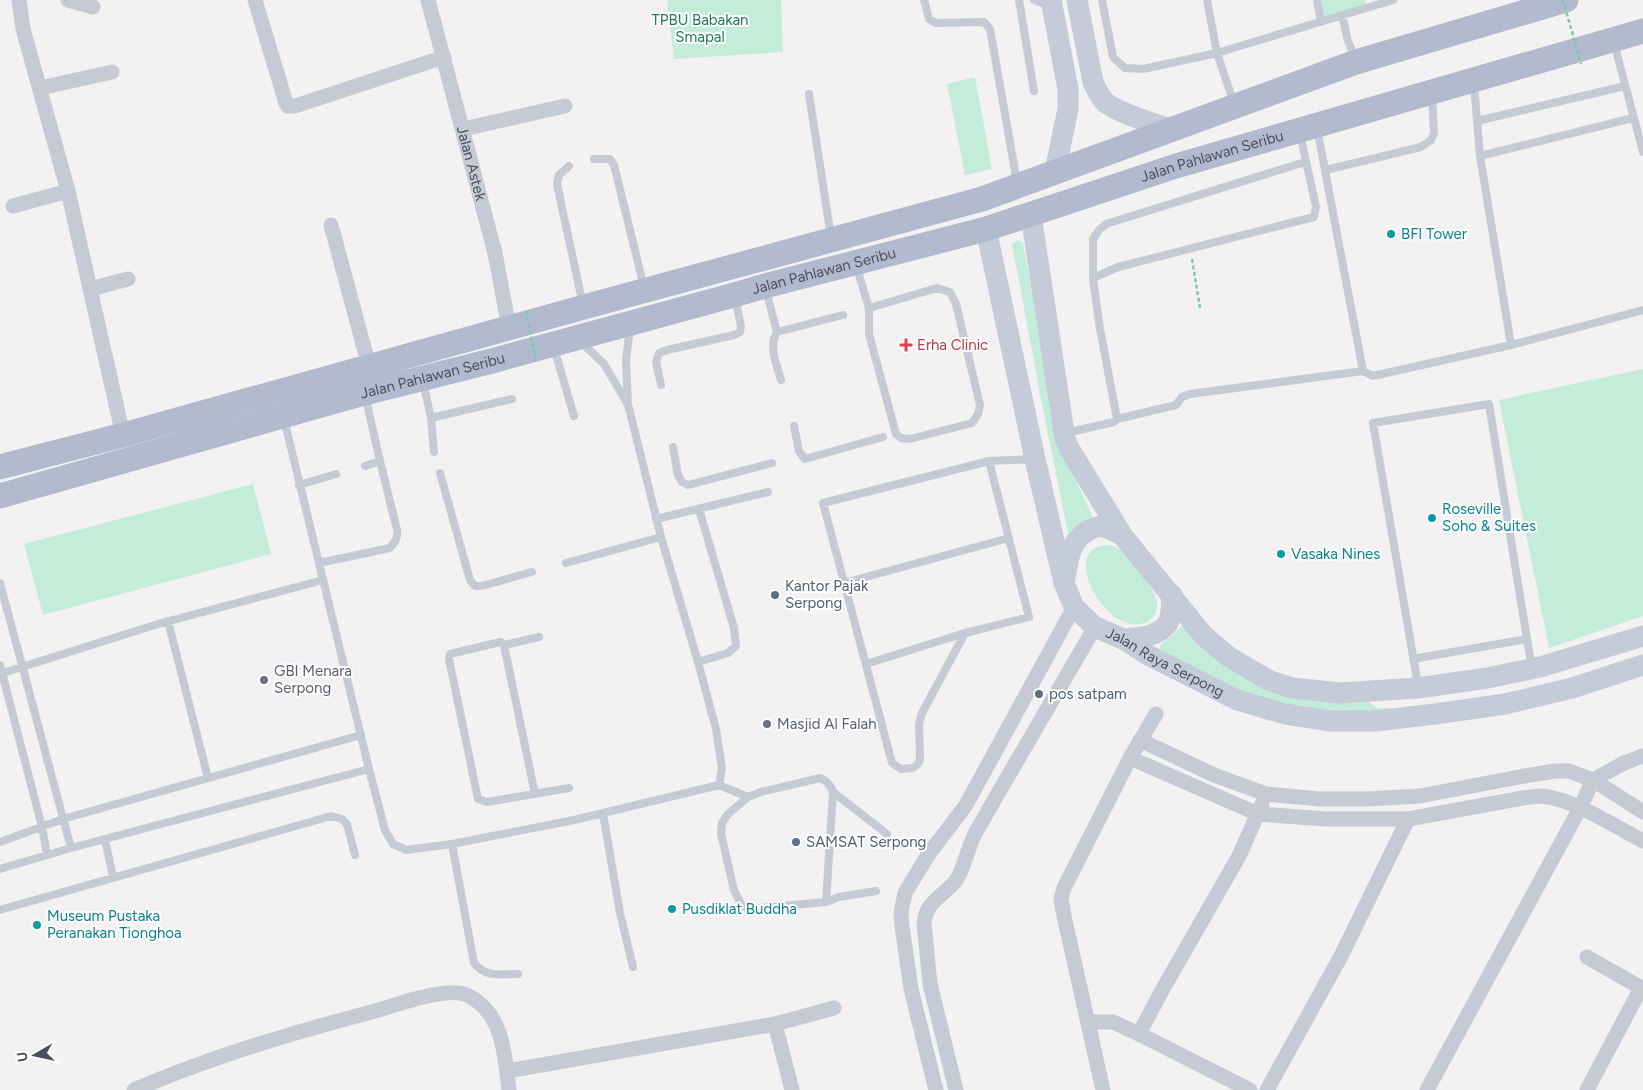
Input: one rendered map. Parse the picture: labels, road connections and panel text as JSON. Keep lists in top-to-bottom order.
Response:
{
  "streets": {
    "main road": ["Jalan Pahlawan Seribu", "Jalan Raya Serpong"],
    "street": ["Jalan Astek"]
  },
  "crossings": [
    ["Jalan Pahlawan Seribu", "Jalan Astek"],
    ["Jalan Pahlawan Seribu", "Jalan Raya Serpong"]
  ],
  "parks": ["TPBU Babakan Smapal"],
  "places": {
    "other": [
      "BFI Tower",
      "Roseville Soho & Suites",
      "Vasaka Nines",
      "Kantor Pajak Serpong",
      "GBI Menara Serpong",
      "pos satpam",
      "Masjid Al Falah",
      "SAMSAT Serpong",
      "Pusdiklat Buddha",
      "Museum Pustaka Peranakan Tionghoa"
    ],
    "health": ["Erha Clinic"]
  },
  "north": "left"
}
